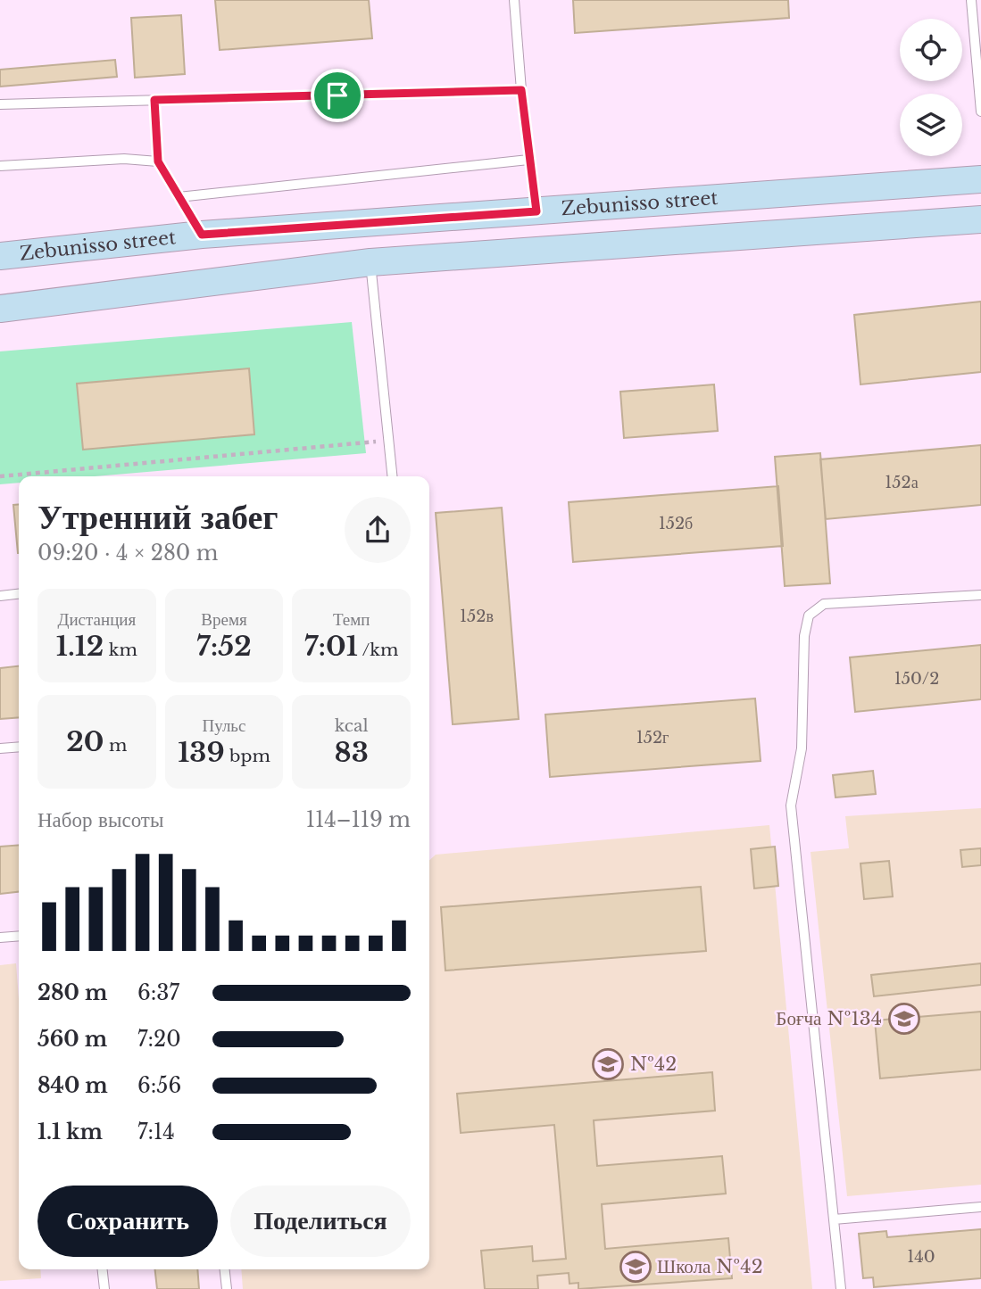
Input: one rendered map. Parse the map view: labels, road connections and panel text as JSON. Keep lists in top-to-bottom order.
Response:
{
  "streets": {
    "main road": ["Zebunisso street"]
  },
  "places": {
    "school or university": ["Боғча №134", "№42", "Школа №42"]
  },
  "house_numbers": [
    "152а",
    "152б",
    "152в",
    "150/2",
    "152г",
    "140"
  ],
  "page": {
    "heading": ["Утренний забег", "09:20 · 4 × 280 m"],
    "stats": [
      ["Дистанция", "1.12 km"],
      ["Время", "7:52"],
      ["Темп", "7:01 /km"],
      ["20 m"],
      ["Пульс", "139 bpm"],
      ["kcal", "83"]
    ],
    "chart": ["Набор высоты", "114–119 m"],
    "list": [
      {
        "name": "280 m",
        "note": "6:37"
      },
      {
        "name": "560 m",
        "note": "7:20"
      },
      {
        "name": "840 m",
        "note": "6:56"
      },
      {
        "name": "1.1 km",
        "note": "7:14"
      }
    ],
    "buttons": ["Сохранить", "Поделиться"]
  }
}
